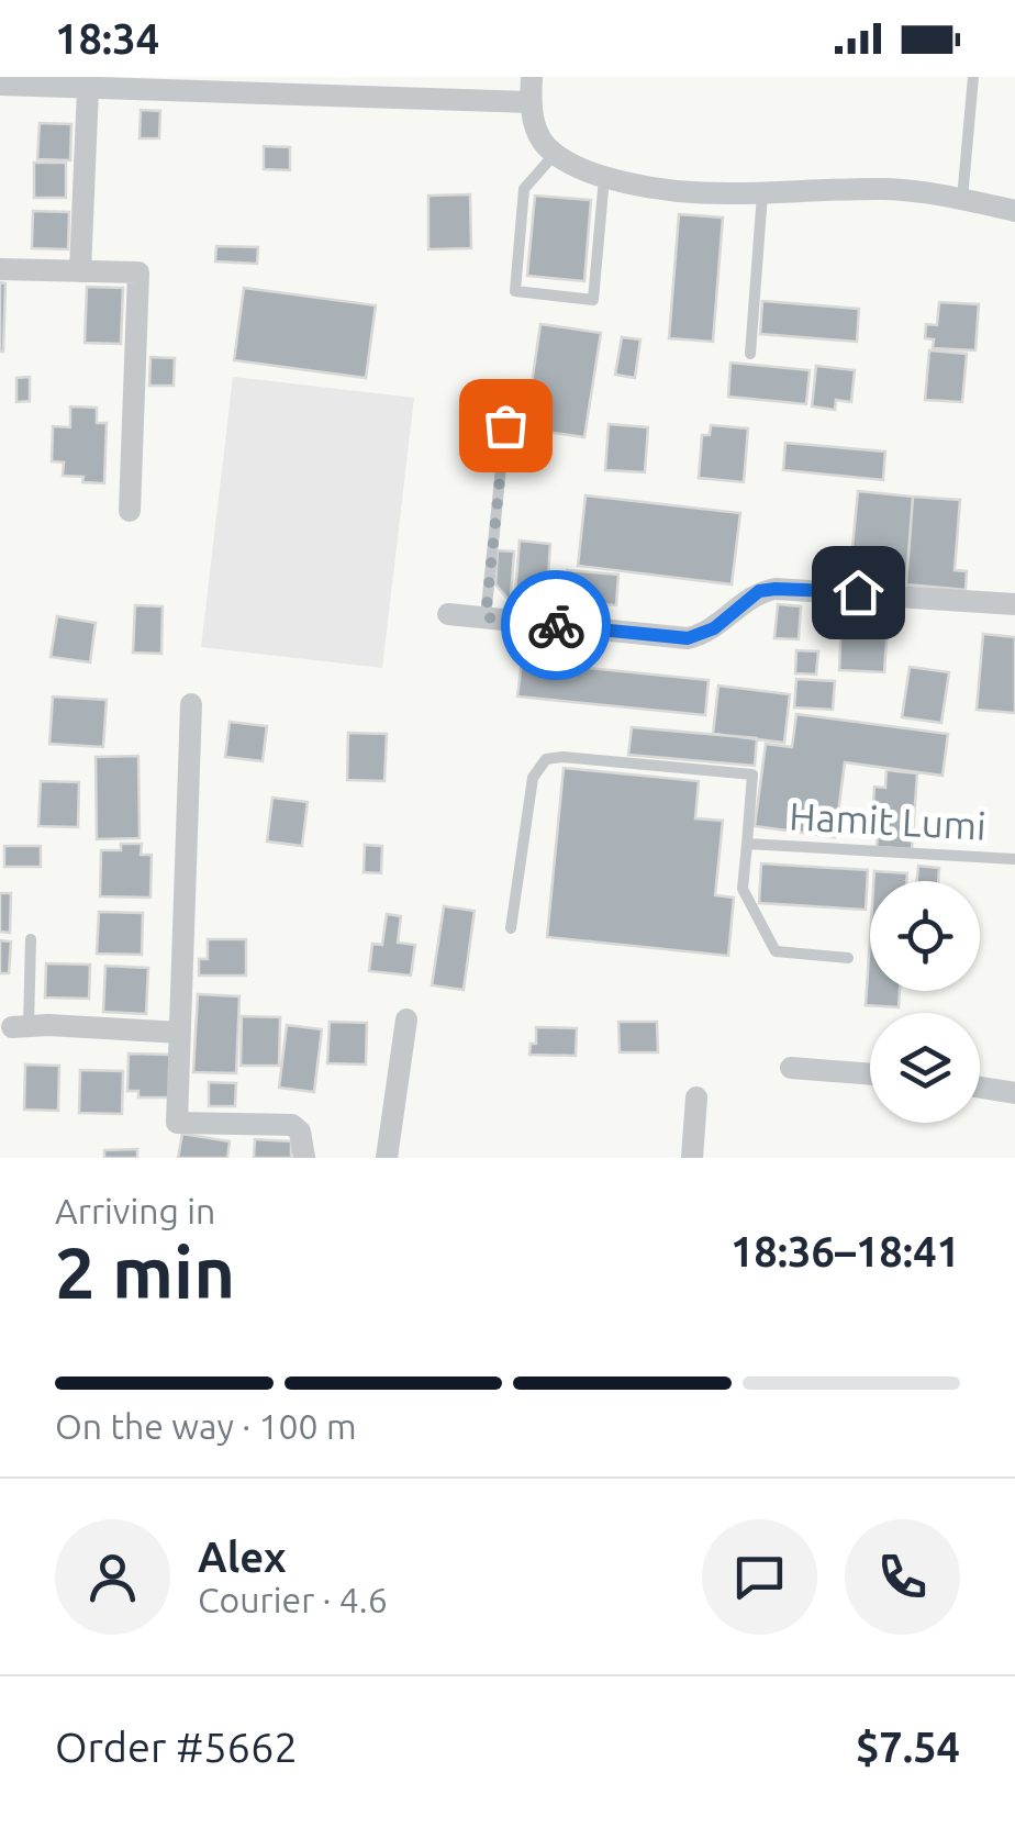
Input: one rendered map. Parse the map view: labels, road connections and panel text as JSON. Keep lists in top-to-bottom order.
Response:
{
  "streets": {
    "lane": ["Hamit Lumi"]
  },
  "page": {
    "status": "18:34",
    "heading": ["2 min", "Arriving in", "18:36–18:41"],
    "panel": [
      "Alex",
      "Courier · 4.6",
      "Order #5662",
      "$7.54"
    ],
    "bar": "On the way · 100 m"
  }
}
